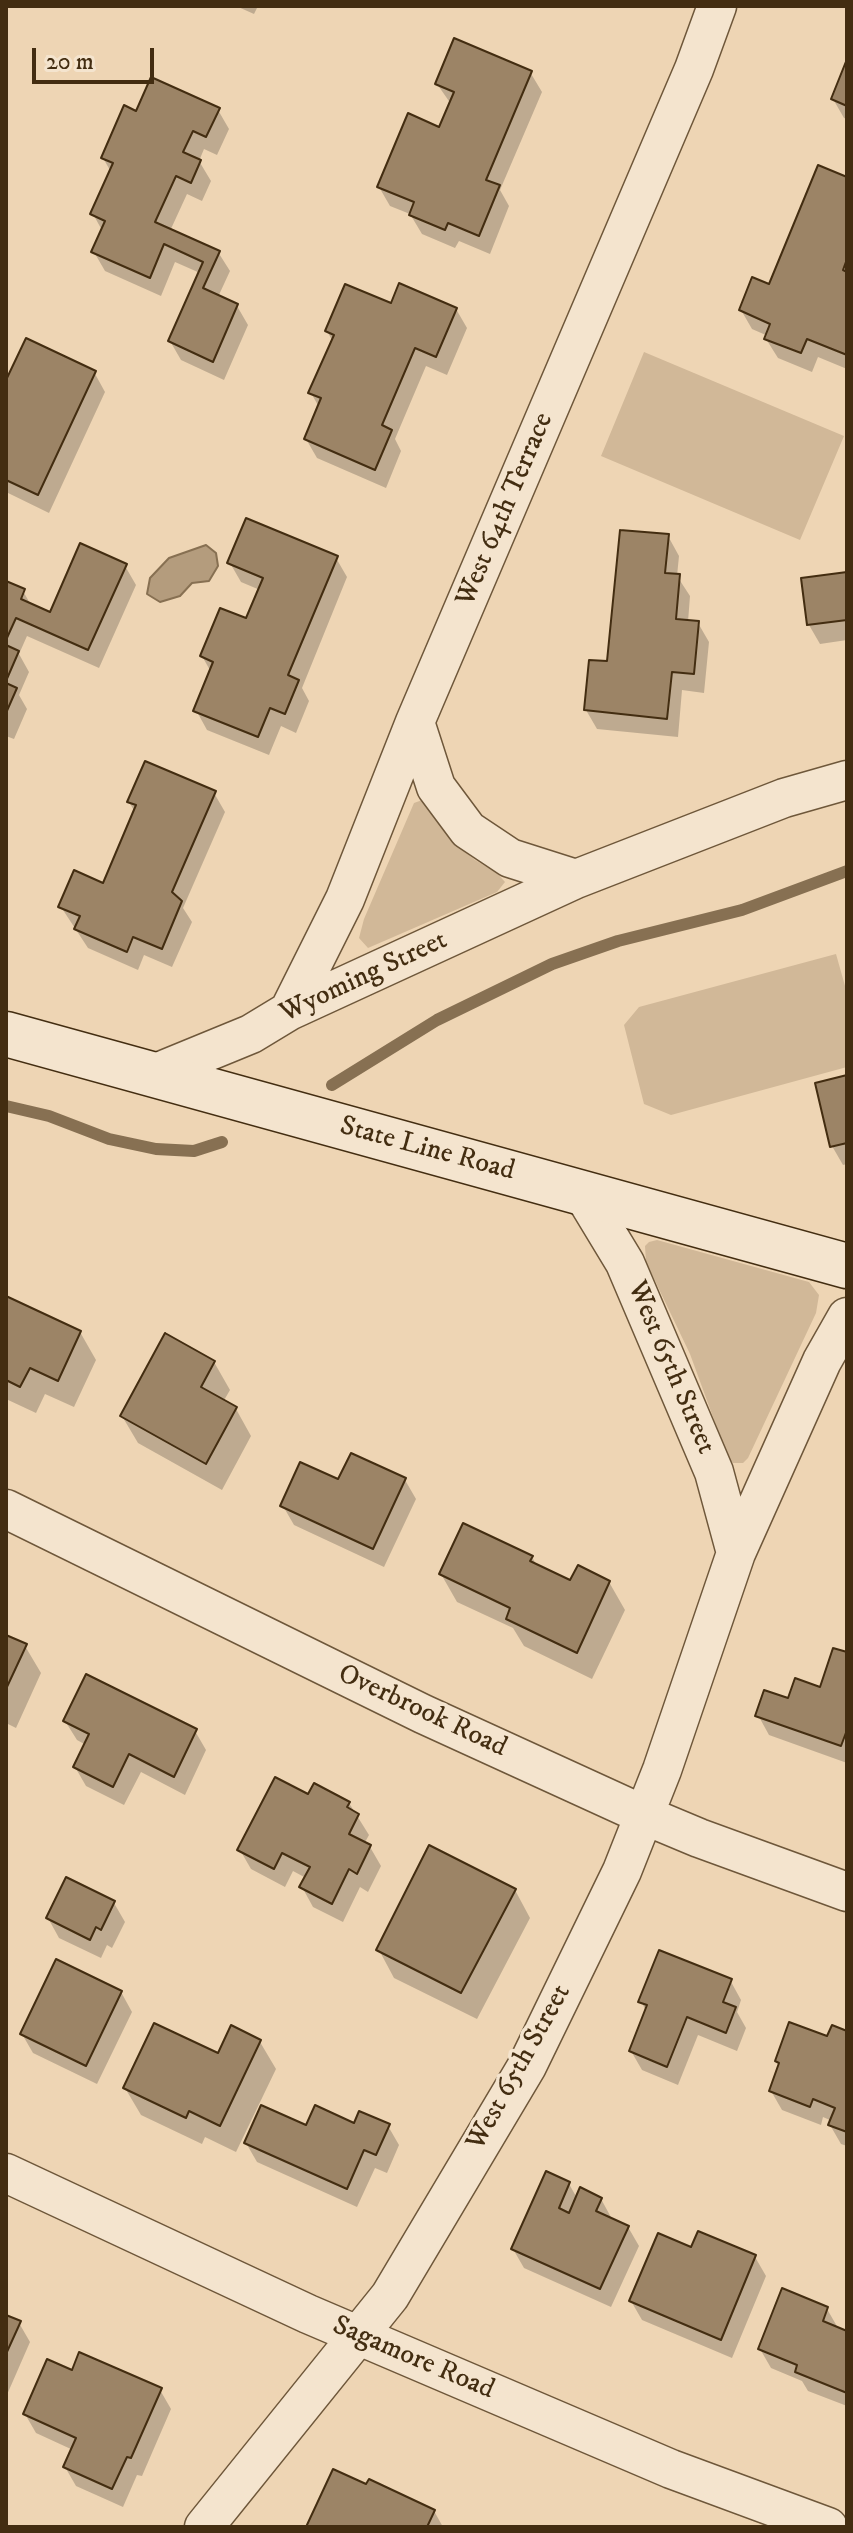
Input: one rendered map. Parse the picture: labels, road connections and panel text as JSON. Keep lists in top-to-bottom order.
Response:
{
  "streets": {
    "main road": ["State Line Road"],
    "street": [
      "West 64th Terrace",
      "Wyoming Street",
      "West 65th Street",
      "Overbrook Road",
      "Sagamore Road"
    ]
  },
  "crossings": [
    ["West 64th Terrace", "Wyoming Street"],
    ["Wyoming Street", "State Line Road"],
    ["State Line Road", "West 65th Street"],
    ["West 65th Street", "Overbrook Road"],
    ["West 65th Street", "Sagamore Road"]
  ],
  "scale_bar": "20 m"
}
